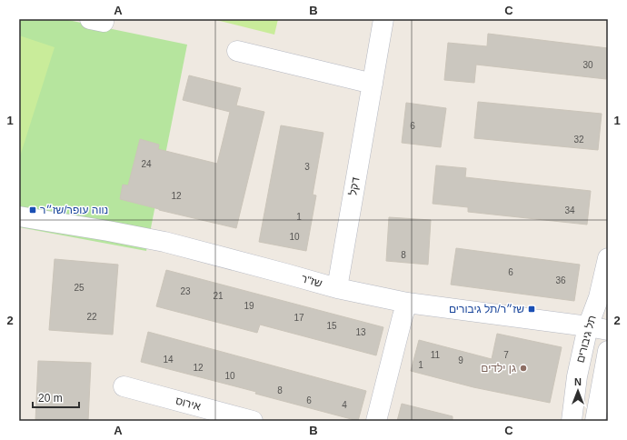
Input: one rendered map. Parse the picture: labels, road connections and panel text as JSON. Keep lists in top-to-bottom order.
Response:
{
  "streets": {
    "street": [
      "דקל",
      "שז\"ר",
      "תל גיבורים",
      "אירוס"
    ]
  },
  "crossings": [
    ["דקל", "שז\"ר"],
    ["שז\"ר", "תל גיבורים"]
  ],
  "places": {
    "transit": ["נווה עופר/שז״ר", "שז״ר/תל גיבורים"],
    "other": ["גן ילדים"]
  },
  "house_numbers": [
    "30",
    "6",
    "32",
    "24",
    "3",
    "12",
    "34",
    "1",
    "10",
    "8",
    "6",
    "36",
    "25",
    "23",
    "21",
    "19",
    "22",
    "17",
    "15",
    "13",
    "11",
    "7",
    "14",
    "9",
    "1",
    "12",
    "10",
    "8",
    "6",
    "4"
  ],
  "scale_bar": "20 m",
  "north": "top",
  "grid": {
    "columns": ["A", "B", "C"],
    "rows": ["1", "2"]
  }
}
